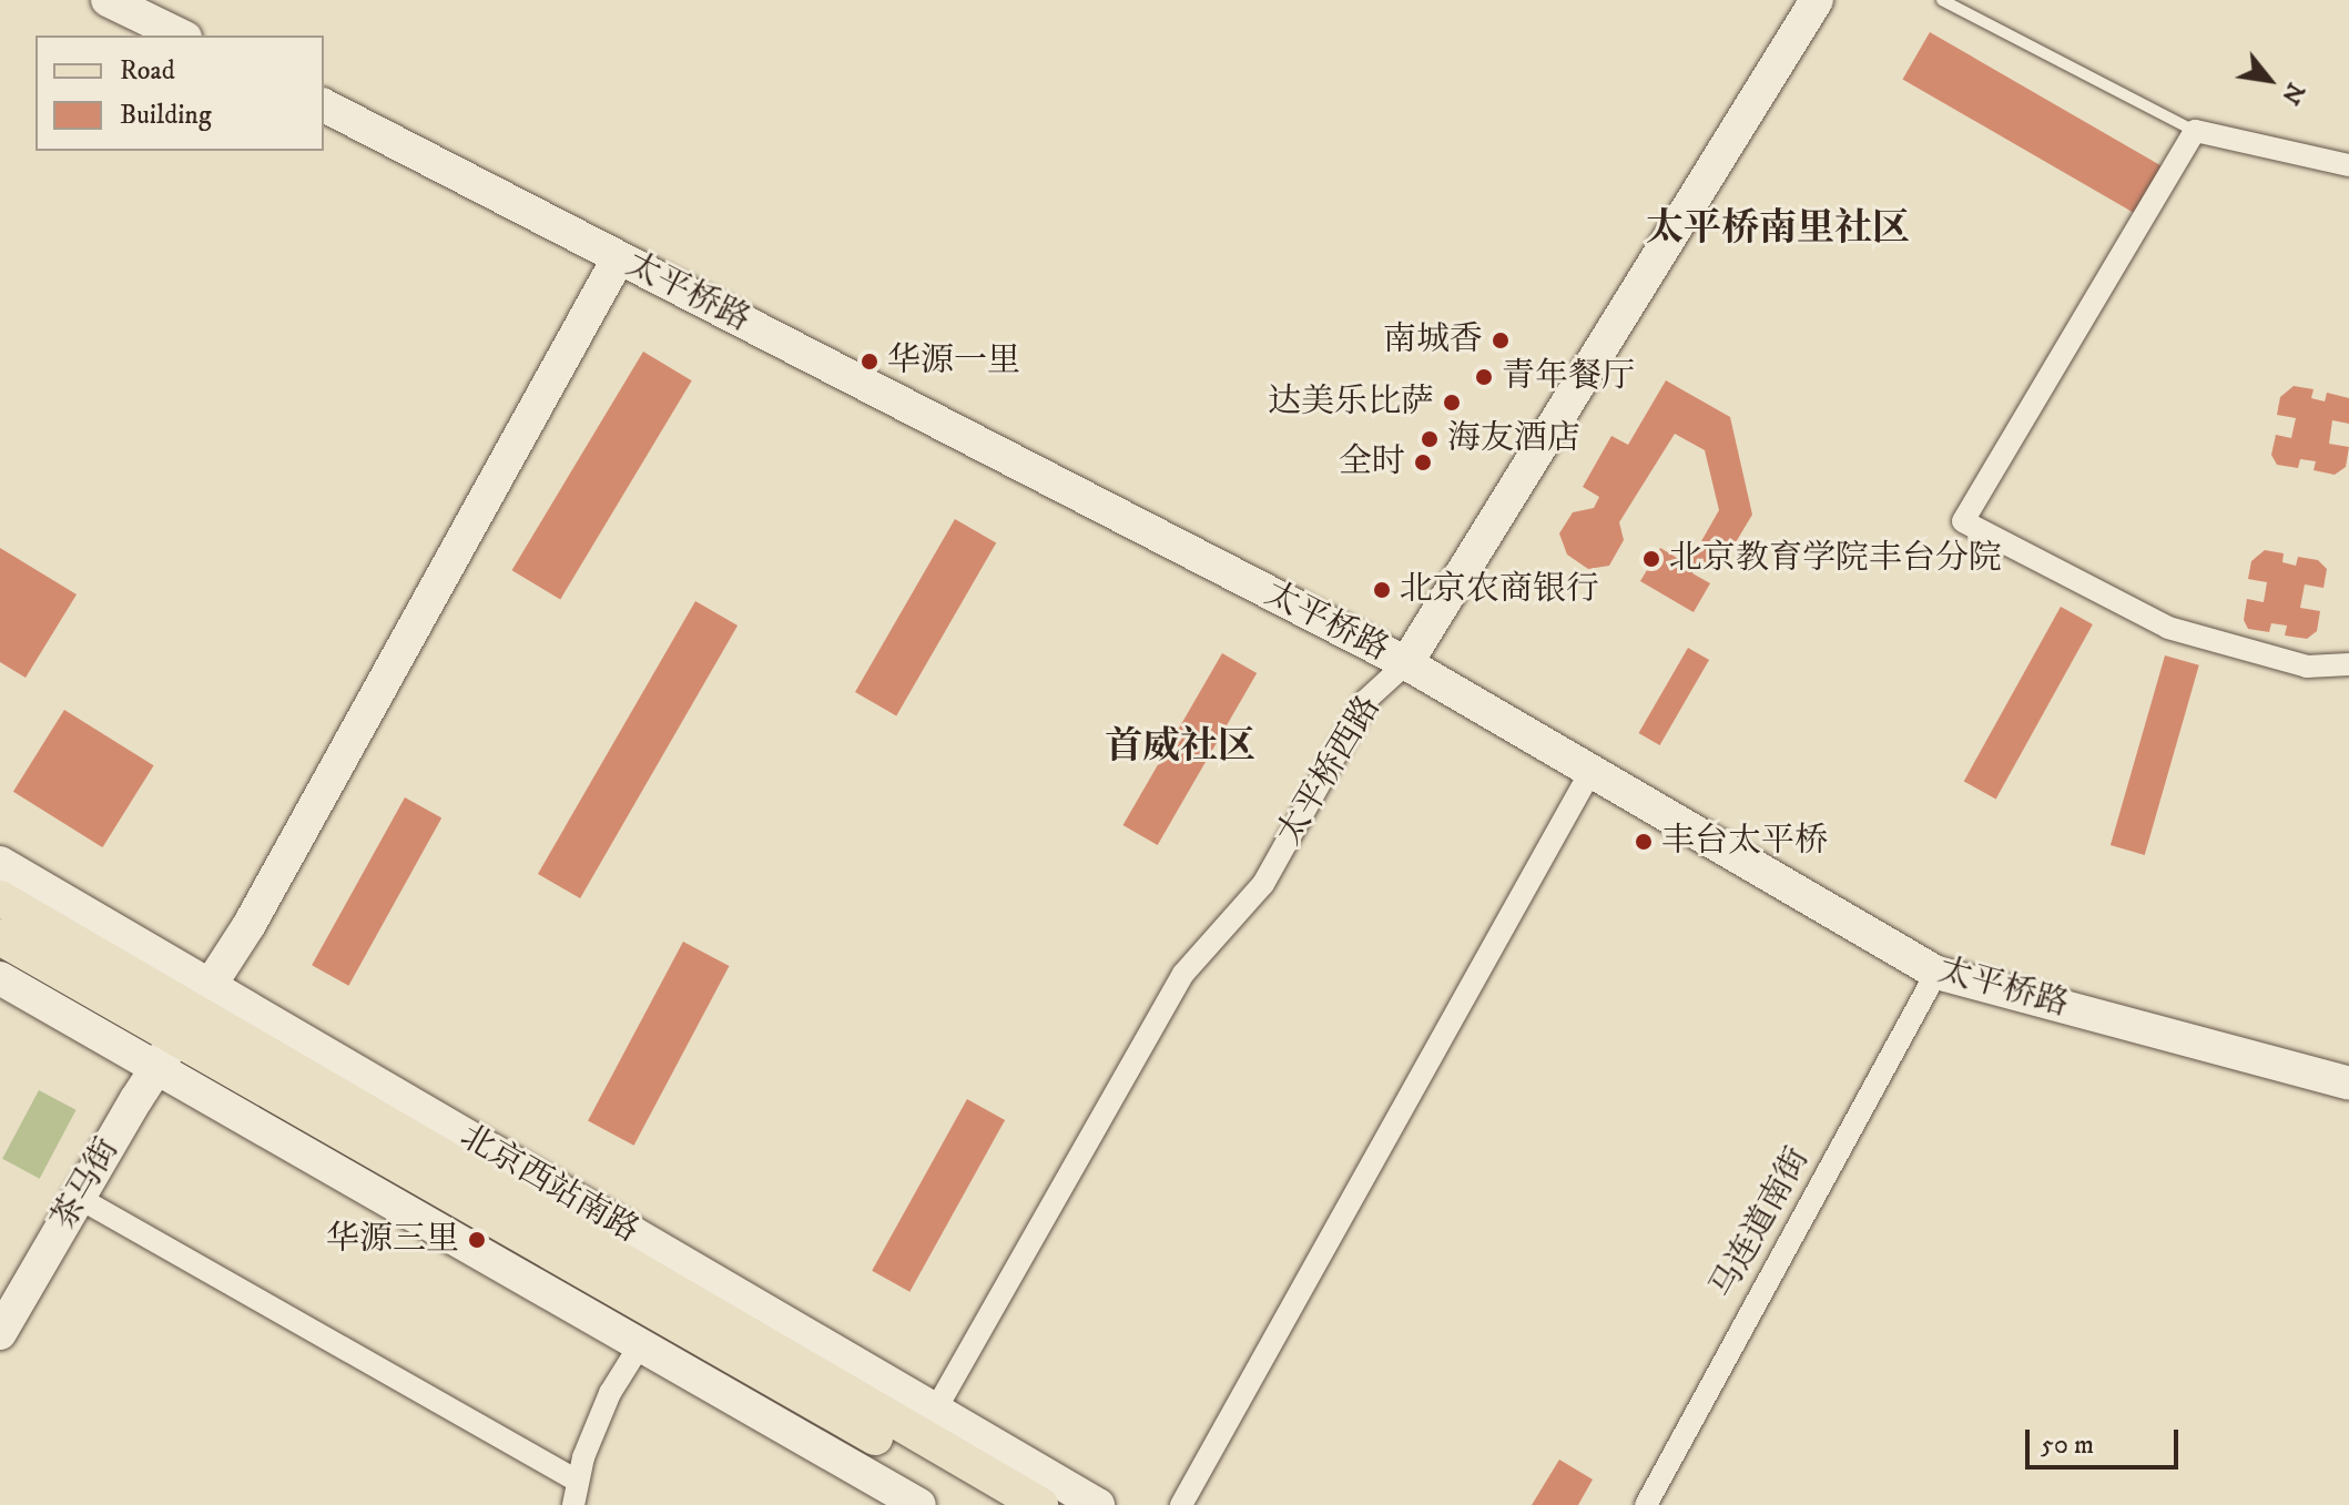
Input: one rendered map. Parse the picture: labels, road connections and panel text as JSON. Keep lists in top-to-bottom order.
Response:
{
  "streets": {
    "main road": ["北京西站南路"],
    "street": [
      "太平桥路",
      "太平桥西路",
      "茶马街",
      "马连道南街"
    ]
  },
  "crossings": [
    ["太平桥路", "太平桥西路"],
    ["太平桥路", "茶马街"],
    ["太平桥路", "马连道南街"],
    ["太平桥西路", "北京西站南路"],
    ["茶马街", "北京西站南路"]
  ],
  "districts": ["太平桥南里社区", "首威社区"],
  "places": [
    "南城香",
    "华源一里",
    "青年餐厅",
    "达美乐比萨",
    "海友酒店",
    "全时",
    "北京教育学院丰台分院",
    "北京农商银行",
    "丰台太平桥",
    "华源三里"
  ],
  "legend": ["Road", "Building"],
  "scale_bar": "50 m",
  "north": "bottom right"
}
